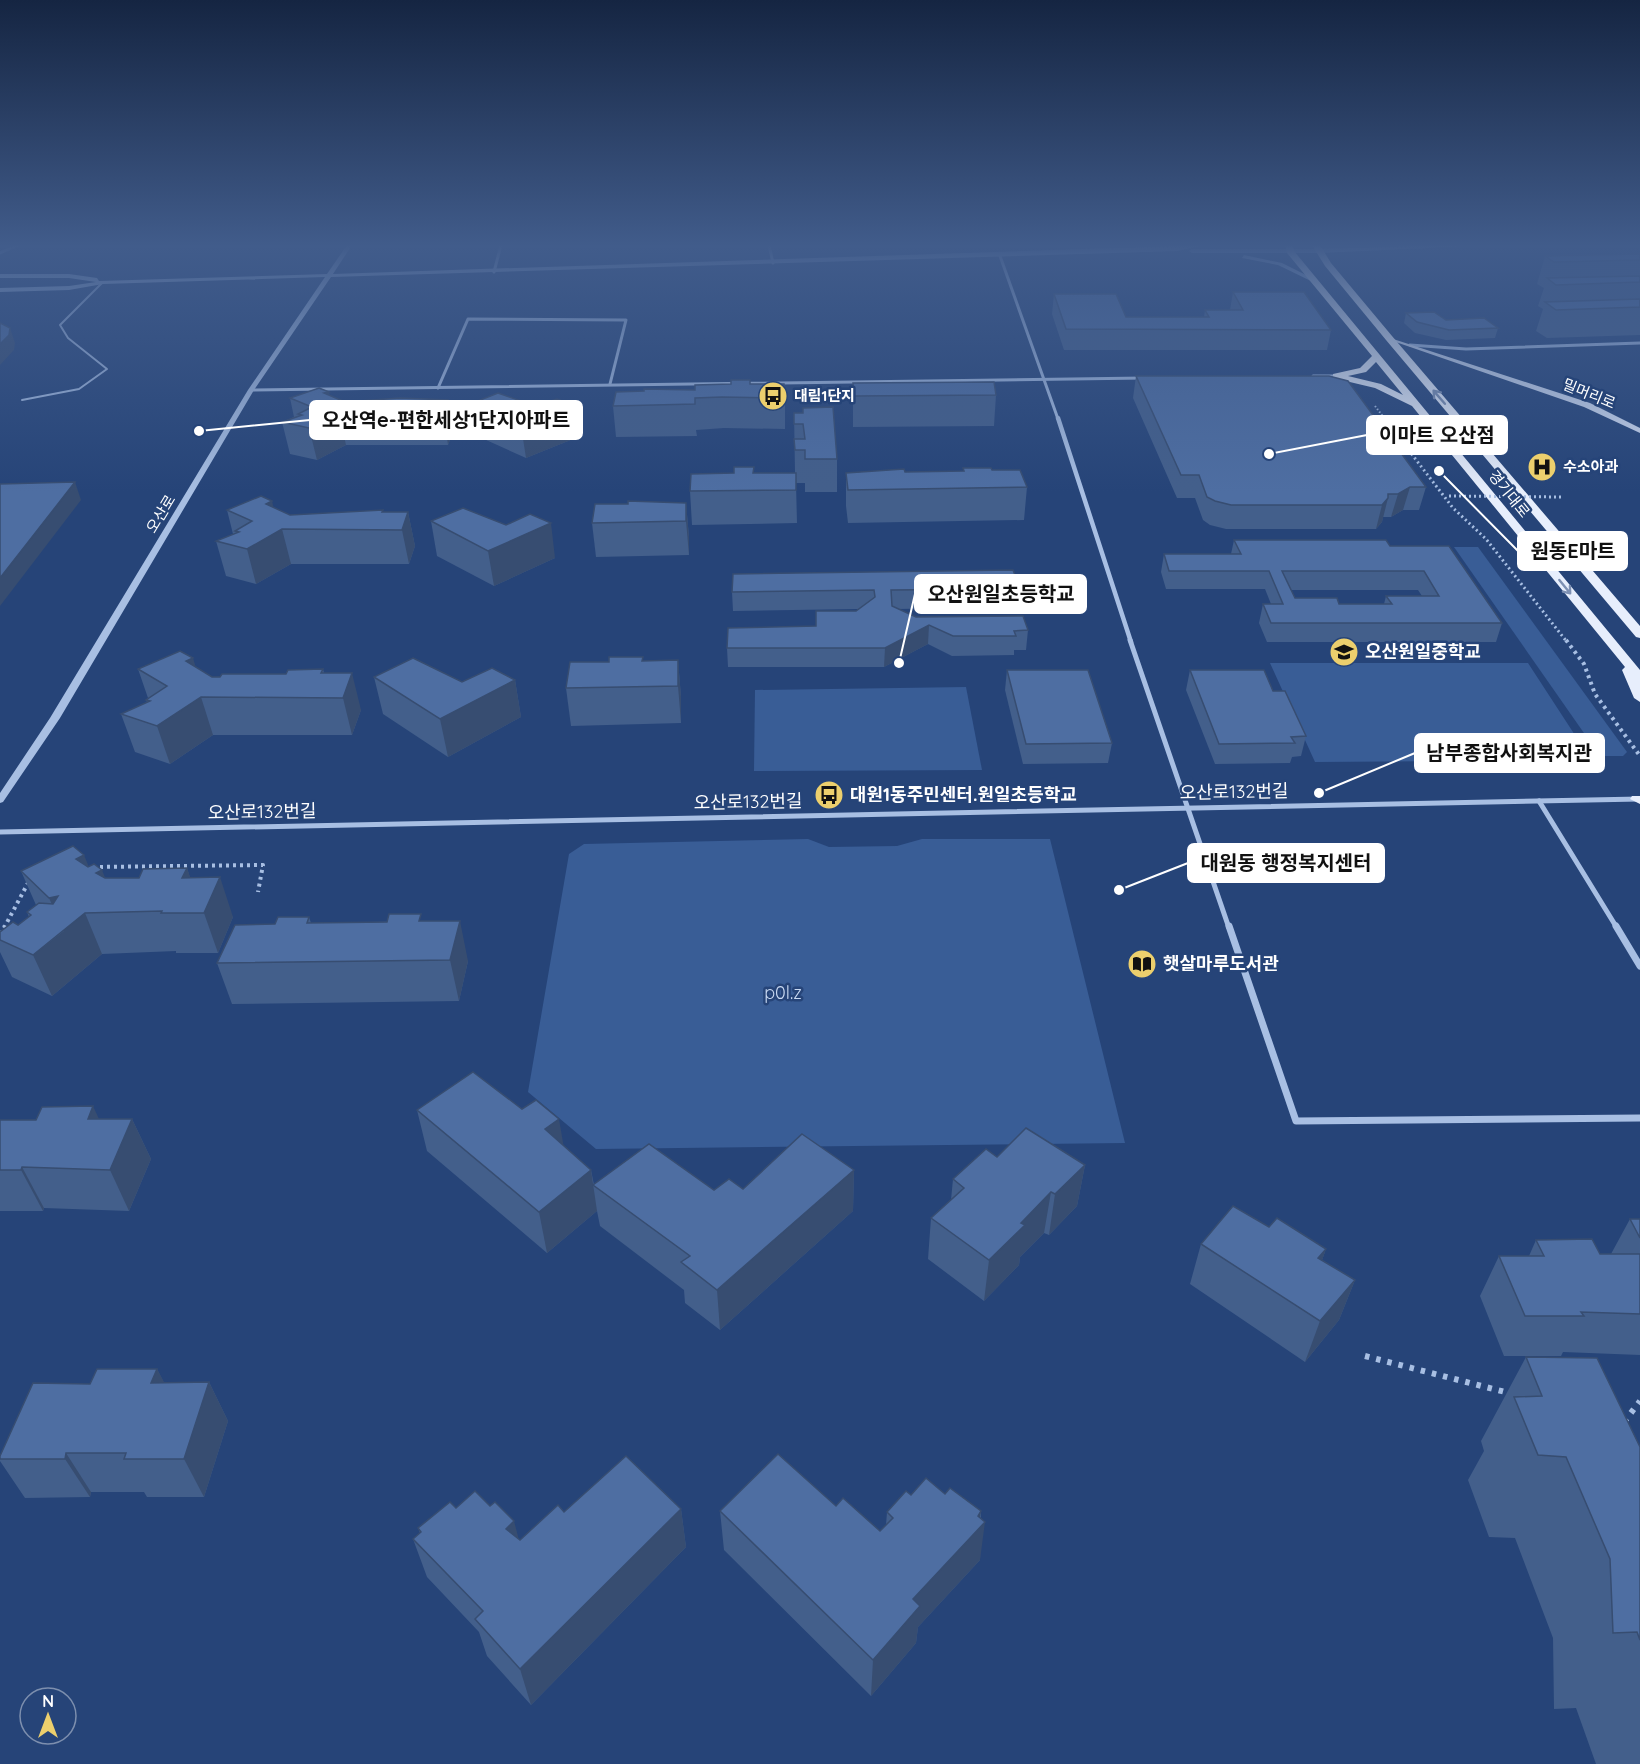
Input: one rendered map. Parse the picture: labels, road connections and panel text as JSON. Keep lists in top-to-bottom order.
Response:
{
  "streets": {
    "main road": ["밀머리로", "경기대로"],
    "street": ["오산로", "오산로132번길"]
  },
  "crossings": [
    ["밀머리로", "경기대로"]
  ],
  "parks": ["p0l.z"],
  "places": {
    "bus stop": ["대림1단지", "대원1동주민센터.원일초등학교"],
    "other": [
      "오산역e-편한세상1단지아파트",
      "이마트 오산점",
      "원동E마트",
      "오산원일초등학교",
      "남부종합사회복지관",
      "대원동 행정복지센터"
    ],
    "hospital": ["수소아과"],
    "school or university": ["오산원일중학교"],
    "library": ["햇살마루도서관"]
  },
  "north": "top"
}
